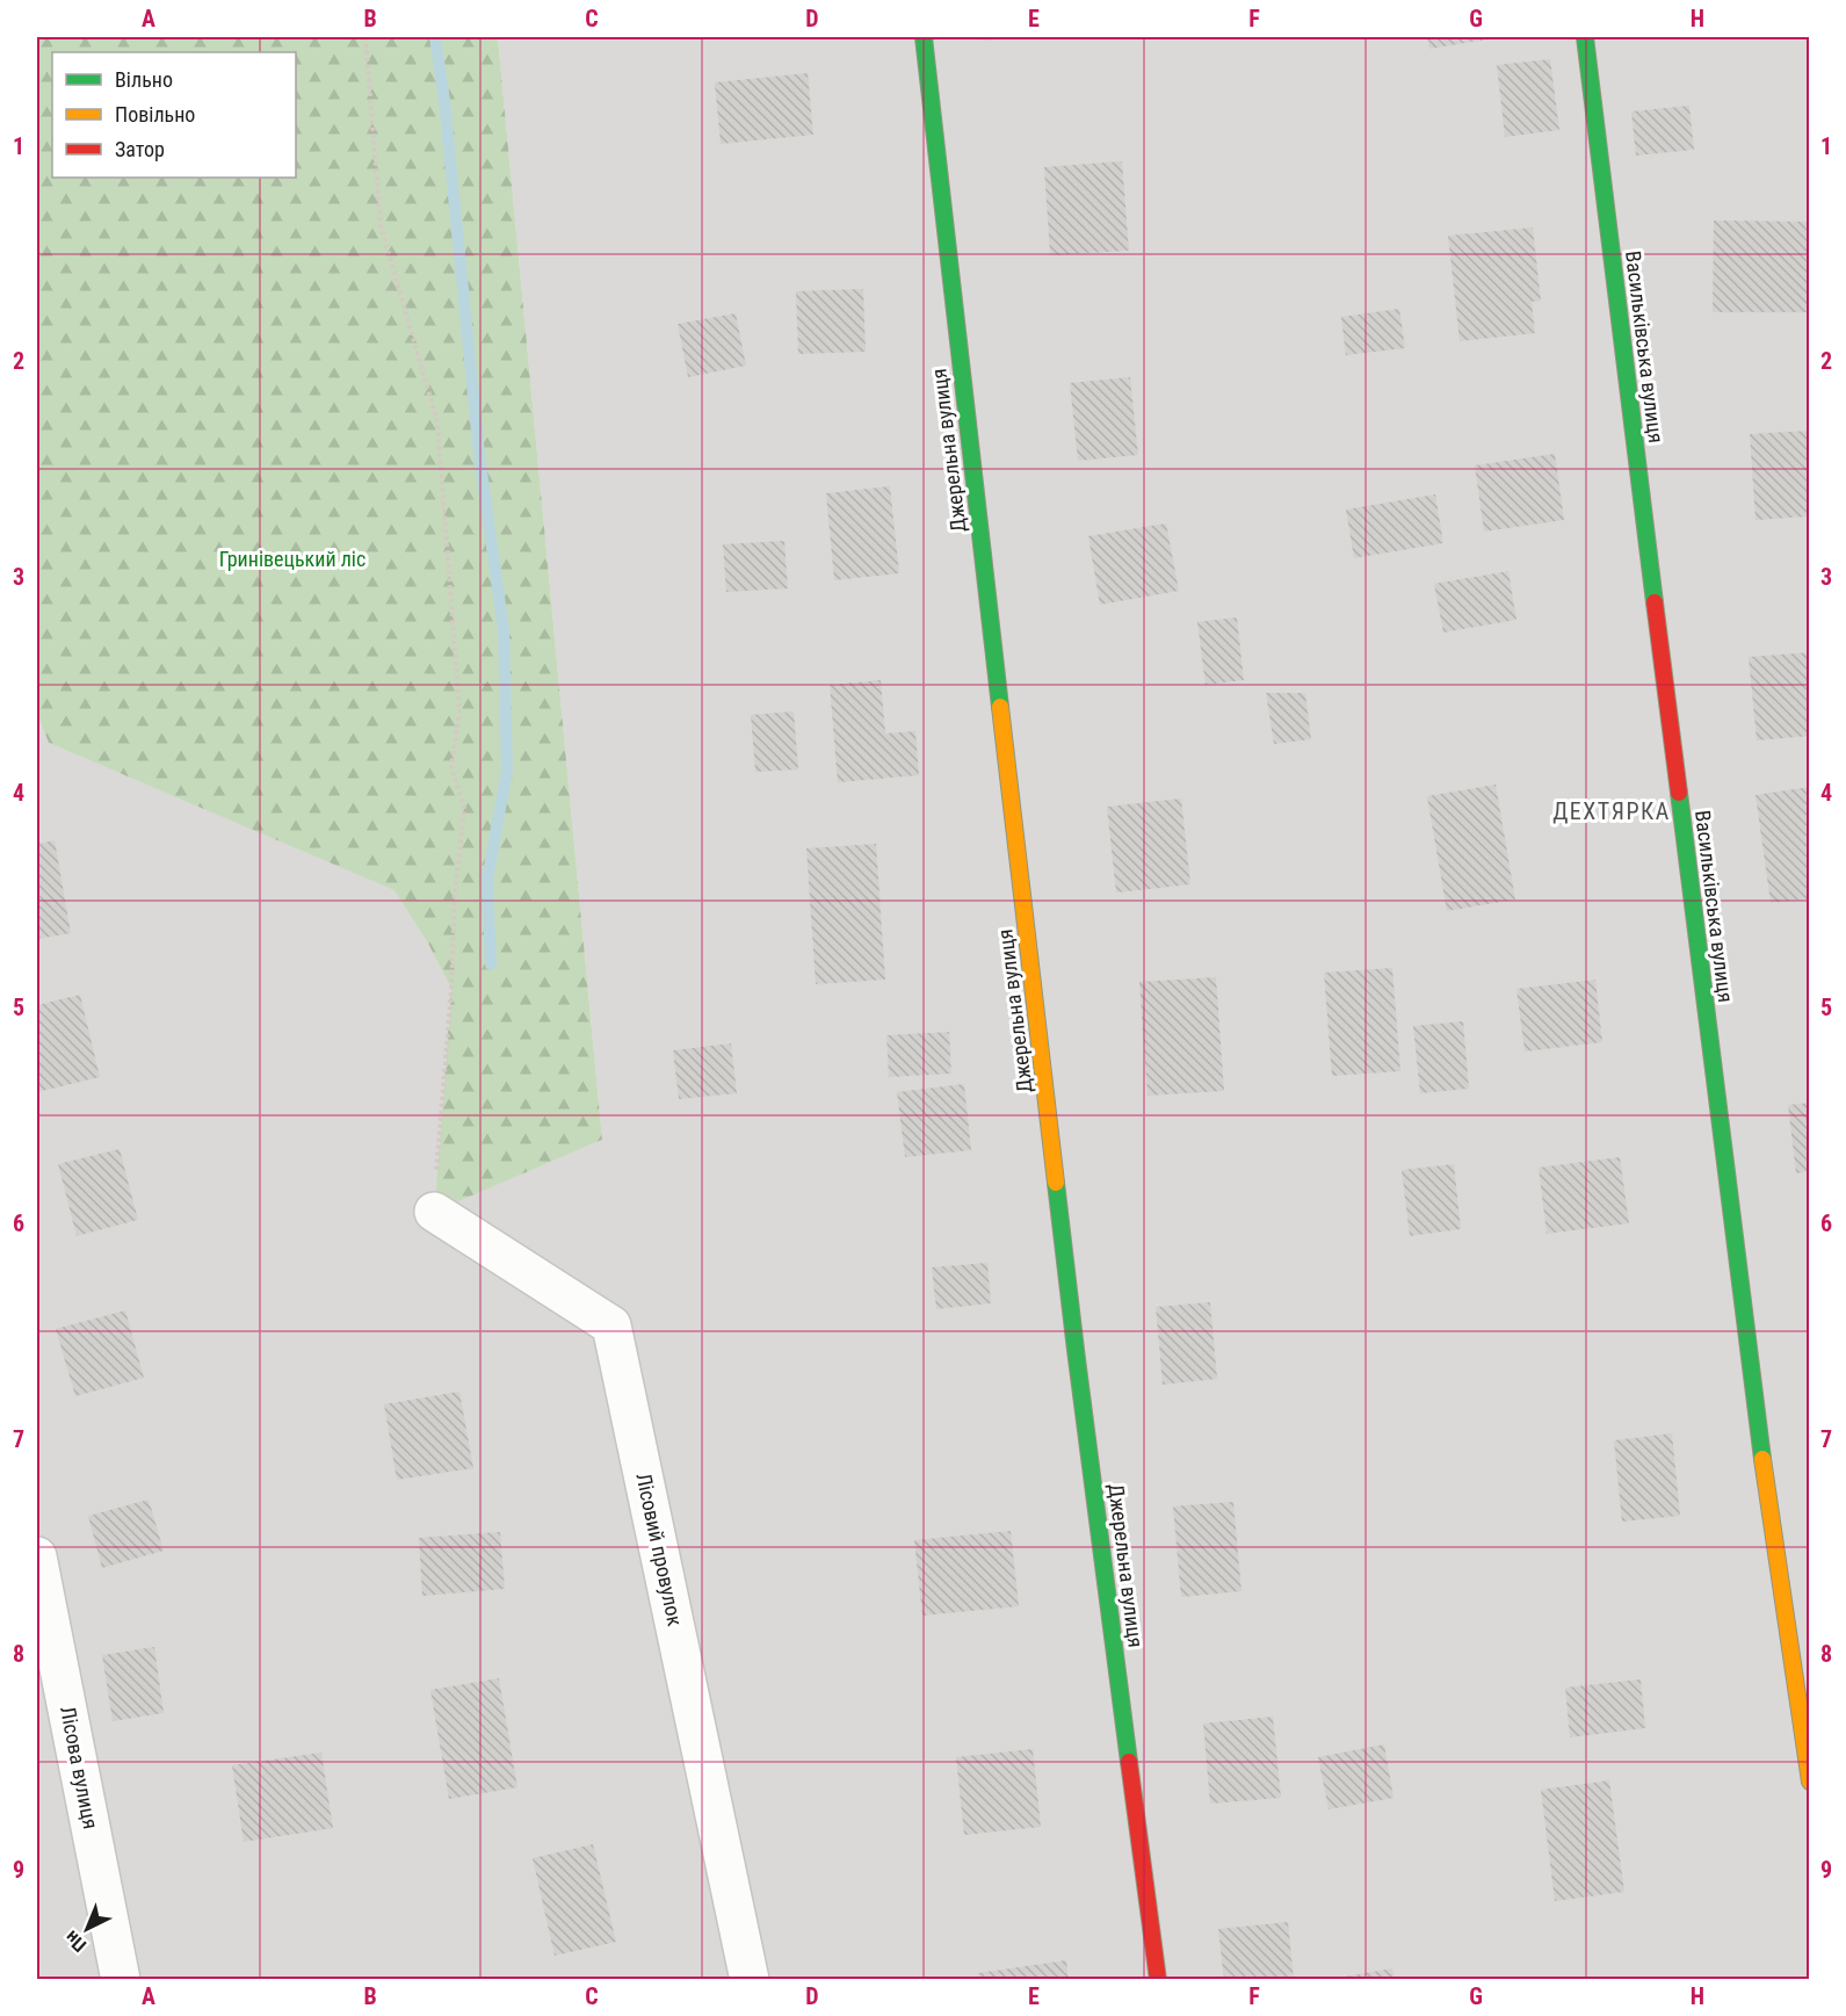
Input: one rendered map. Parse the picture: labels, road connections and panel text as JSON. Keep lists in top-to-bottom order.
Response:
{
  "streets": {
    "street": [
      "Васильківська вулиця",
      "Джерельна вулиця",
      "Лісовий провулок",
      "Лісова вулиця"
    ]
  },
  "districts": ["ДЕХТЯРКА"],
  "parks": ["Гринівецький ліс"],
  "legend": ["Вільно", "Повільно", "Затор"],
  "north": "bottom left",
  "grid": {
    "columns": [
      "A",
      "B",
      "C",
      "D",
      "E",
      "F",
      "G",
      "H"
    ],
    "rows": [
      "1",
      "2",
      "3",
      "4",
      "5",
      "6",
      "7",
      "8",
      "9"
    ]
  }
}
